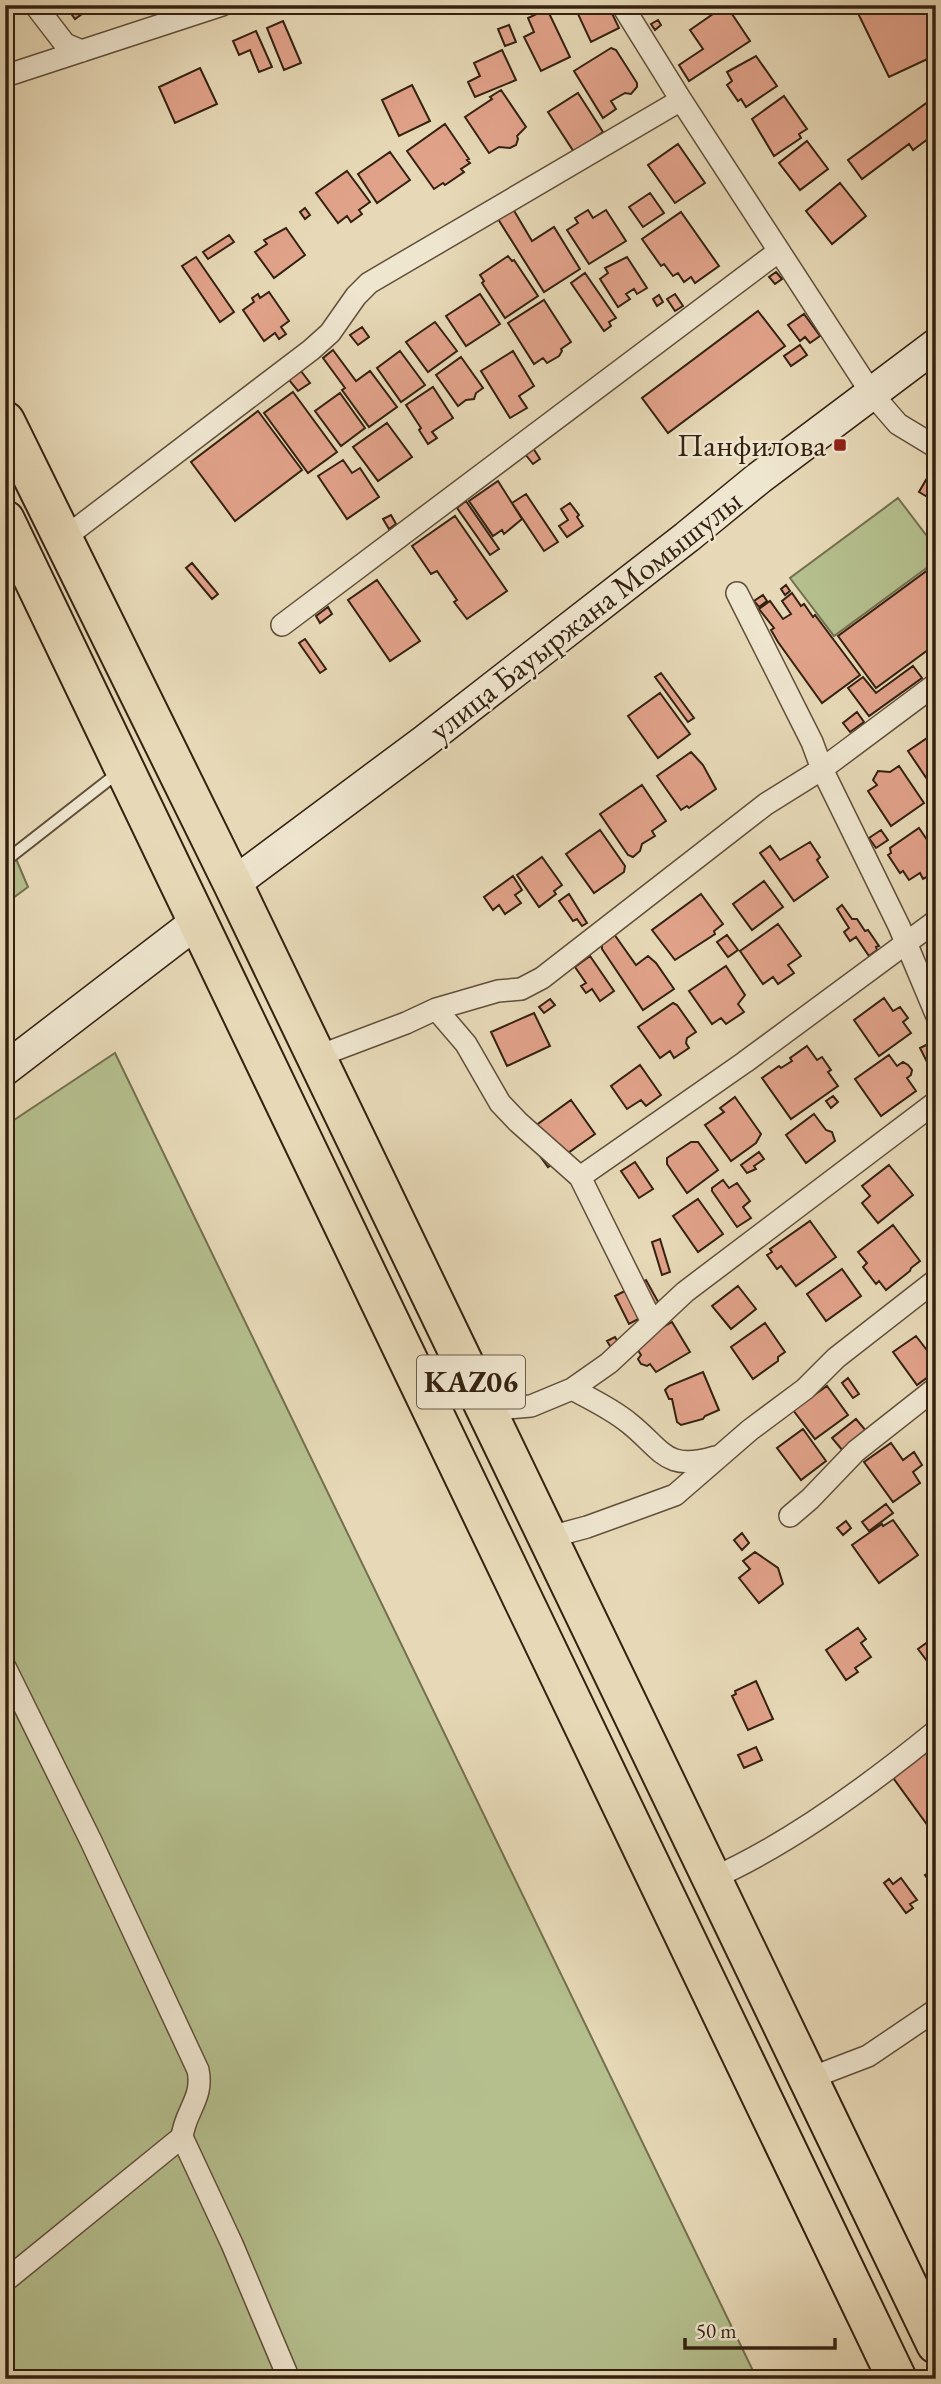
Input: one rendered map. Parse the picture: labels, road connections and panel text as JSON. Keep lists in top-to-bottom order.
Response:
{
  "streets": {
    "highway": ["KАZ06"],
    "street": ["улица Бауыржана Момышулы"]
  },
  "crossings": [
    ["улица Бауыржана Момышулы", "KАZ06"]
  ],
  "places": {
    "transit": ["Панфилова"]
  },
  "scale_bar": "50 m"
}
